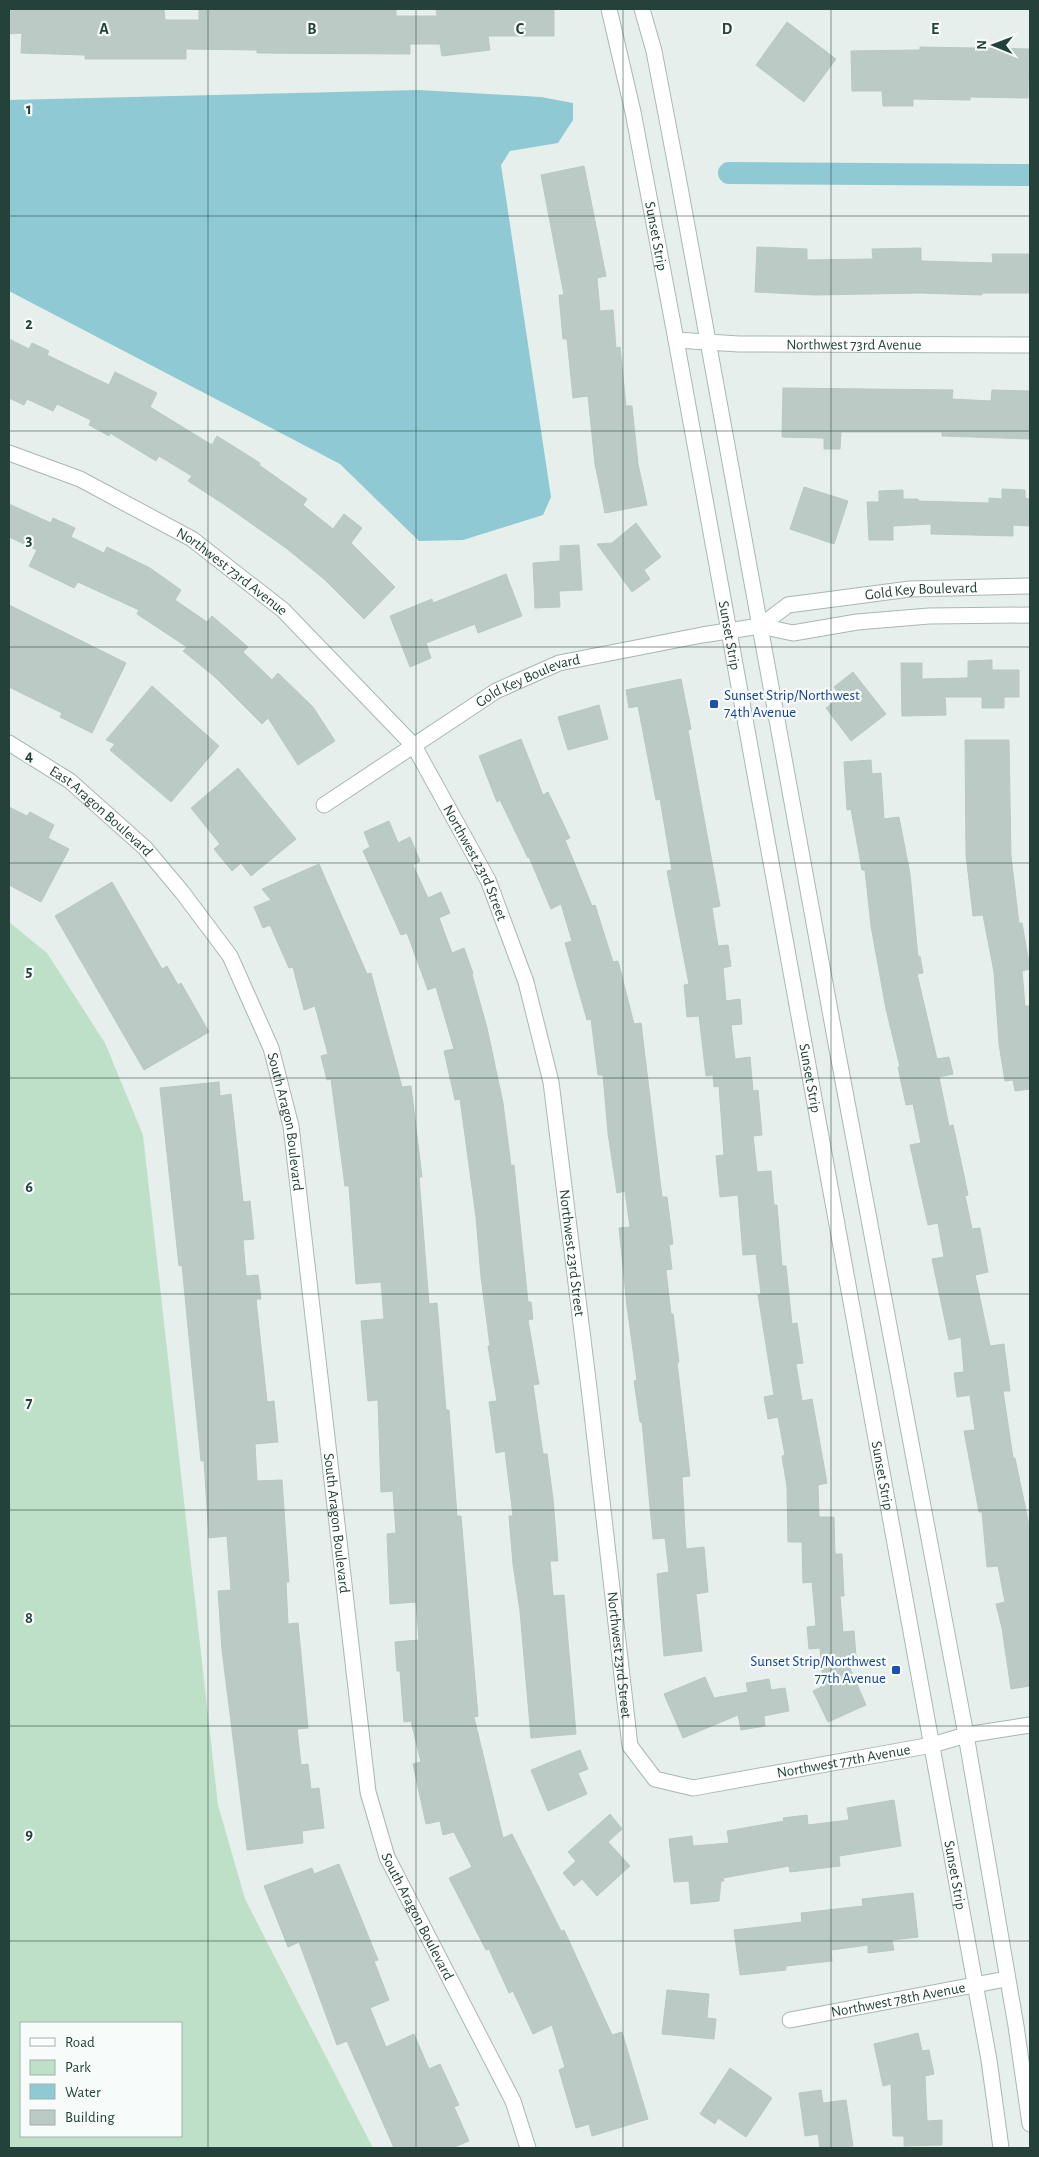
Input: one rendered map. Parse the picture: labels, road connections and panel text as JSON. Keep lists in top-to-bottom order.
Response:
{
  "streets": {
    "street": [
      "Sunset Strip",
      "Northwest 73rd Avenue",
      "Gold Key Boulevard",
      "East Aragon Boulevard",
      "Northwest 23rd Street",
      "South Aragon Boulevard",
      "Northwest 77th Avenue",
      "Northwest 78th Avenue"
    ]
  },
  "crossings": [
    ["Sunset Strip", "Northwest 73rd Avenue"],
    ["Sunset Strip", "Gold Key Boulevard"],
    ["Sunset Strip", "Northwest 77th Avenue"],
    ["Sunset Strip", "Northwest 78th Avenue"],
    ["Northwest 73rd Avenue", "Gold Key Boulevard"],
    ["Northwest 73rd Avenue", "Northwest 23rd Street"],
    ["Gold Key Boulevard", "Northwest 23rd Street"],
    ["East Aragon Boulevard", "South Aragon Boulevard"],
    ["Northwest 23rd Street", "Northwest 77th Avenue"]
  ],
  "places": {
    "transit": ["Sunset Strip/Northwest 74th Avenue", "Sunset Strip/Northwest 77th Avenue"]
  },
  "legend": [
    "Road",
    "Park",
    "Water",
    "Building"
  ],
  "north": "left",
  "grid": {
    "columns": [
      "A",
      "B",
      "C",
      "D",
      "E"
    ],
    "rows": [
      "1",
      "2",
      "3",
      "4",
      "5",
      "6",
      "7",
      "8",
      "9"
    ]
  }
}
